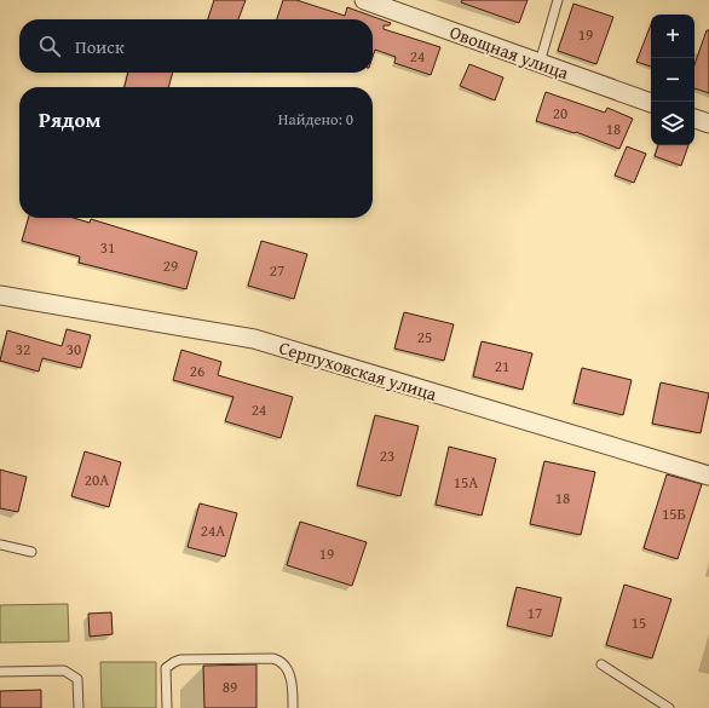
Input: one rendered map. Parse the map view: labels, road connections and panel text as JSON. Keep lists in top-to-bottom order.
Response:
{
  "streets": {
    "street": ["Овощная улица", "Серпуховская улица"]
  },
  "house_numbers": [
    "19",
    "24",
    "20",
    "18",
    "31",
    "29",
    "27",
    "25",
    "32",
    "30",
    "21",
    "26",
    "24",
    "23",
    "20А",
    "15А",
    "18",
    "15Б",
    "24А",
    "19",
    "17",
    "15",
    "89"
  ],
  "page": {
    "map_buttons": ["+", "−"],
    "search": "Поиск",
    "heading": ["Рядом", "Найдено: 0"]
  }
}
